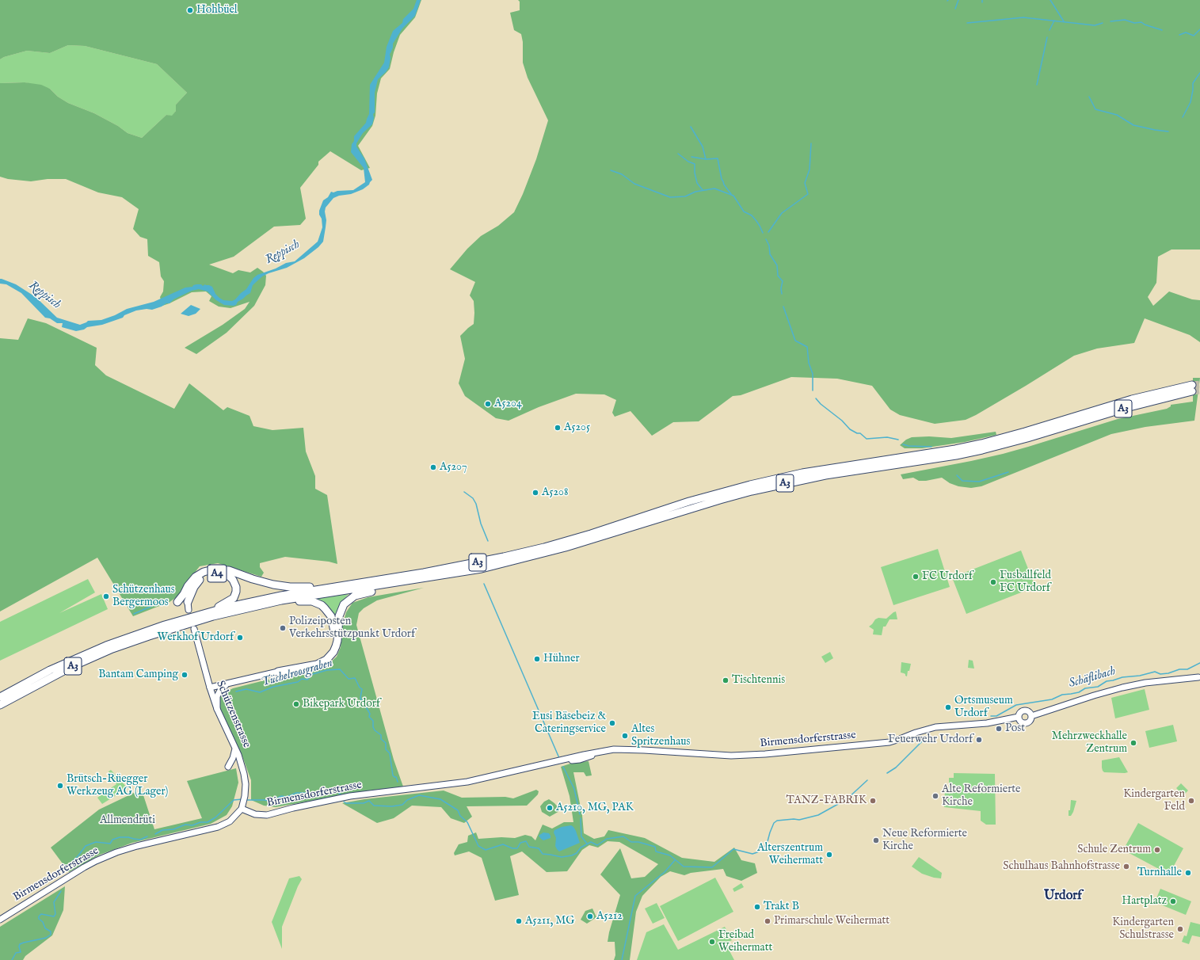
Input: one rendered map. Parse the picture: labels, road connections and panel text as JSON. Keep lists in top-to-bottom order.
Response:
{
  "streets": {
    "highway": ["A3", "A4"],
    "main road": ["Schützenstrasse", "Birmensdorferstrasse"]
  },
  "crossings": [
    ["A3", "A4"],
    ["Schützenstrasse", "Birmensdorferstrasse"]
  ],
  "districts": ["Urdorf"],
  "water": ["Reppisch", "Tüchelroosgraben", "Schäflibach"],
  "parks": ["Allmendrüti"],
  "places": [
    "Hohbüel",
    "A5204",
    "A5205",
    "A5207",
    "A5208",
    "FC Urdorf",
    "Fusballfeld FC Urdorf",
    "Schützenhaus Bergermoos",
    "Polizeiposten Verkehrsstützpunkt Urdorf",
    "Werkhof Urdorf",
    "Hühner",
    "Bantam Camping",
    "Tischtennis",
    "Bikepark Urdorf",
    "Ortsmuseum Urdorf",
    "Eusi Bäsebeiz & Cateringservice",
    "Post",
    "Altes Spritzenhaus",
    "Feuerwehr Urdorf",
    "Mehrzweckhalle Zentrum",
    "Brütsch-Rüegger Werkzeug AG (Lager)",
    "Alte Reformierte Kirche",
    "TANZ-FABRIK",
    "Kindergarten Feld",
    "A5210, MG, PAK",
    "Neue Reformierte Kirche",
    "Schule Zentrum",
    "Alterszentrum Weihermatt",
    "Schulhaus Bahnhofstrasse",
    "Turnhalle",
    "Hartplatz",
    "Trakt B",
    "A5212",
    "A5211, MG",
    "Primarschule Weihermatt",
    "Kindergarten Schulstrasse",
    "Freibad Weihermatt"
  ]
}
